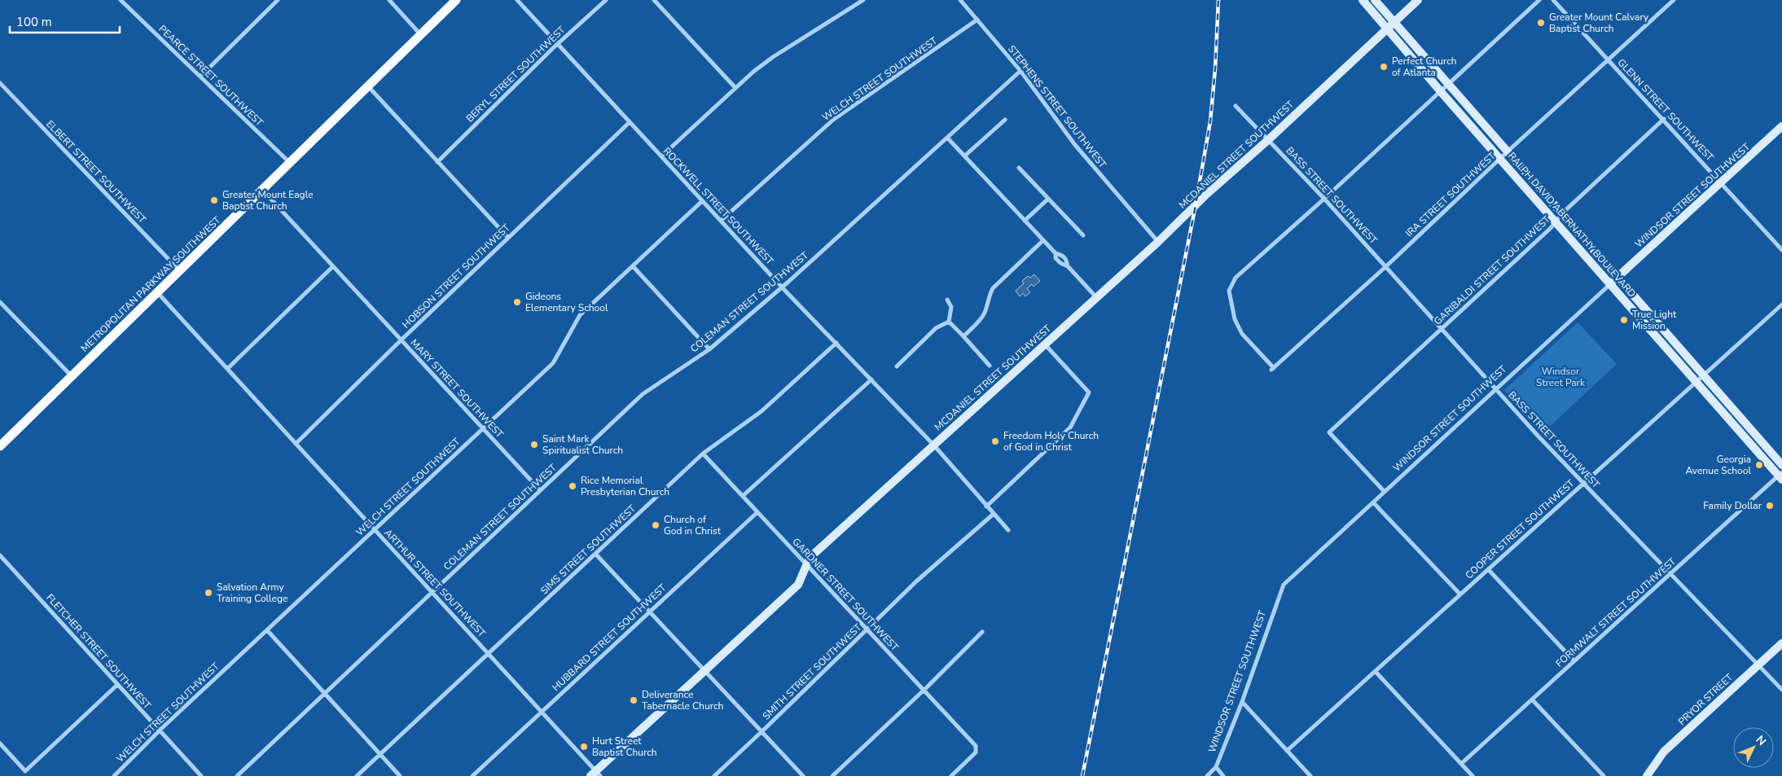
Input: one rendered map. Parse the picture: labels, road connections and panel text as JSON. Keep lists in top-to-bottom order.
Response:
{
  "streets": {
    "main road": [
      "MCDANIEL STREET SOUTHWEST",
      "WINDSOR STREET SOUTHWEST",
      "RALPH DAVID ABERNATHY BOULEVARD",
      "METROPOLITAN PARKWAY SOUTHWEST",
      "PRYOR STREET"
    ],
    "street": [
      "BERYL STREET SOUTHWEST",
      "PEARCE STREET SOUTHWEST",
      "WELCH STREET SOUTHWEST",
      "STEPHENS STREET SOUTHWEST",
      "GLENN STREET SOUTHWEST",
      "ELBERT STREET SOUTHWEST",
      "IRA STREET SOUTHWEST",
      "BASS STREET SOUTHWEST",
      "ROCKWELL STREET SOUTHWEST",
      "GARIBALDI STREET SOUTHWEST",
      "HOBSON STREET SOUTHWEST",
      "COLEMAN STREET SOUTHWEST",
      "MARY STREET SOUTHWEST",
      "COOPER STREET SOUTHWEST",
      "SIMS STREET SOUTHWEST",
      "ARTHUR STREET SOUTHWEST",
      "GARDNER STREET SOUTHWEST",
      "FORMWALT STREET SOUTHWEST",
      "HUBBARD STREET SOUTHWEST",
      "FLETCHER STREET SOUTHWEST",
      "SMITH STREET SOUTHWEST"
    ]
  },
  "crossings": [
    ["BERYL STREET SOUTHWEST", "ROCKWELL STREET SOUTHWEST"],
    ["PEARCE STREET SOUTHWEST", "METROPOLITAN PARKWAY SOUTHWEST"],
    ["WELCH STREET SOUTHWEST", "STEPHENS STREET SOUTHWEST"],
    ["WELCH STREET SOUTHWEST", "ROCKWELL STREET SOUTHWEST"],
    ["WELCH STREET SOUTHWEST", "MARY STREET SOUTHWEST"],
    ["WELCH STREET SOUTHWEST", "ARTHUR STREET SOUTHWEST"],
    ["WELCH STREET SOUTHWEST", "FLETCHER STREET SOUTHWEST"],
    ["STEPHENS STREET SOUTHWEST", "MCDANIEL STREET SOUTHWEST"],
    ["STEPHENS STREET SOUTHWEST", "COLEMAN STREET SOUTHWEST"],
    ["GLENN STREET SOUTHWEST", "IRA STREET SOUTHWEST"],
    ["GLENN STREET SOUTHWEST", "WINDSOR STREET SOUTHWEST"],
    ["GLENN STREET SOUTHWEST", "GARIBALDI STREET SOUTHWEST"],
    ["MCDANIEL STREET SOUTHWEST", "BASS STREET SOUTHWEST"],
    ["MCDANIEL STREET SOUTHWEST", "ROCKWELL STREET SOUTHWEST"],
    ["MCDANIEL STREET SOUTHWEST", "RALPH DAVID ABERNATHY BOULEVARD"],
    ["MCDANIEL STREET SOUTHWEST", "ARTHUR STREET SOUTHWEST"],
    ["MCDANIEL STREET SOUTHWEST", "GARDNER STREET SOUTHWEST"],
    ["ELBERT STREET SOUTHWEST", "METROPOLITAN PARKWAY SOUTHWEST"],
    ["IRA STREET SOUTHWEST", "BASS STREET SOUTHWEST"],
    ["IRA STREET SOUTHWEST", "RALPH DAVID ABERNATHY BOULEVARD"],
    ["BASS STREET SOUTHWEST", "WINDSOR STREET SOUTHWEST"],
    ["BASS STREET SOUTHWEST", "GARIBALDI STREET SOUTHWEST"],
    ["BASS STREET SOUTHWEST", "COOPER STREET SOUTHWEST"],
    ["BASS STREET SOUTHWEST", "FORMWALT STREET SOUTHWEST"],
    ["BASS STREET SOUTHWEST", "PRYOR STREET"],
    ["WINDSOR STREET SOUTHWEST", "RALPH DAVID ABERNATHY BOULEVARD"],
    ["WINDSOR STREET SOUTHWEST", "GARIBALDI STREET SOUTHWEST"],
    ["ROCKWELL STREET SOUTHWEST", "HOBSON STREET SOUTHWEST"],
    ["ROCKWELL STREET SOUTHWEST", "COLEMAN STREET SOUTHWEST"],
    ["ROCKWELL STREET SOUTHWEST", "SIMS STREET SOUTHWEST"],
    ["ROCKWELL STREET SOUTHWEST", "SMITH STREET SOUTHWEST"],
    ["RALPH DAVID ABERNATHY BOULEVARD", "GARIBALDI STREET SOUTHWEST"],
    ["RALPH DAVID ABERNATHY BOULEVARD", "COOPER STREET SOUTHWEST"],
    ["RALPH DAVID ABERNATHY BOULEVARD", "FORMWALT STREET SOUTHWEST"],
    ["HOBSON STREET SOUTHWEST", "MARY STREET SOUTHWEST"],
    ["HOBSON STREET SOUTHWEST", "ARTHUR STREET SOUTHWEST"],
    ["METROPOLITAN PARKWAY SOUTHWEST", "MARY STREET SOUTHWEST"],
    ["METROPOLITAN PARKWAY SOUTHWEST", "ARTHUR STREET SOUTHWEST"],
    ["COLEMAN STREET SOUTHWEST", "MARY STREET SOUTHWEST"],
    ["COLEMAN STREET SOUTHWEST", "ARTHUR STREET SOUTHWEST"],
    ["SIMS STREET SOUTHWEST", "ARTHUR STREET SOUTHWEST"],
    ["SIMS STREET SOUTHWEST", "GARDNER STREET SOUTHWEST"],
    ["ARTHUR STREET SOUTHWEST", "HUBBARD STREET SOUTHWEST"],
    ["GARDNER STREET SOUTHWEST", "HUBBARD STREET SOUTHWEST"],
    ["GARDNER STREET SOUTHWEST", "SMITH STREET SOUTHWEST"]
  ],
  "parks": ["Windsor Street Park"],
  "places": [
    "Greater Mount Calvary Baptist Church",
    "Perfect Church of Atlanta",
    "Greater Mount Eagle Baptist Church",
    "Gideons Elementary School",
    "True Light Mission",
    "Freedom Holy Church of God in Christ",
    "Saint Mark Spiritualist Church",
    "Georgia Avenue School",
    "Rice Memorial Presbyterian Church",
    "Family Dollar",
    "Church of God in Christ",
    "Salvation Army Training College",
    "Deliverance Tabernacle Church",
    "Hurt Street Baptist Church"
  ],
  "scale_bar": "100 m",
  "north": "top right"
}
